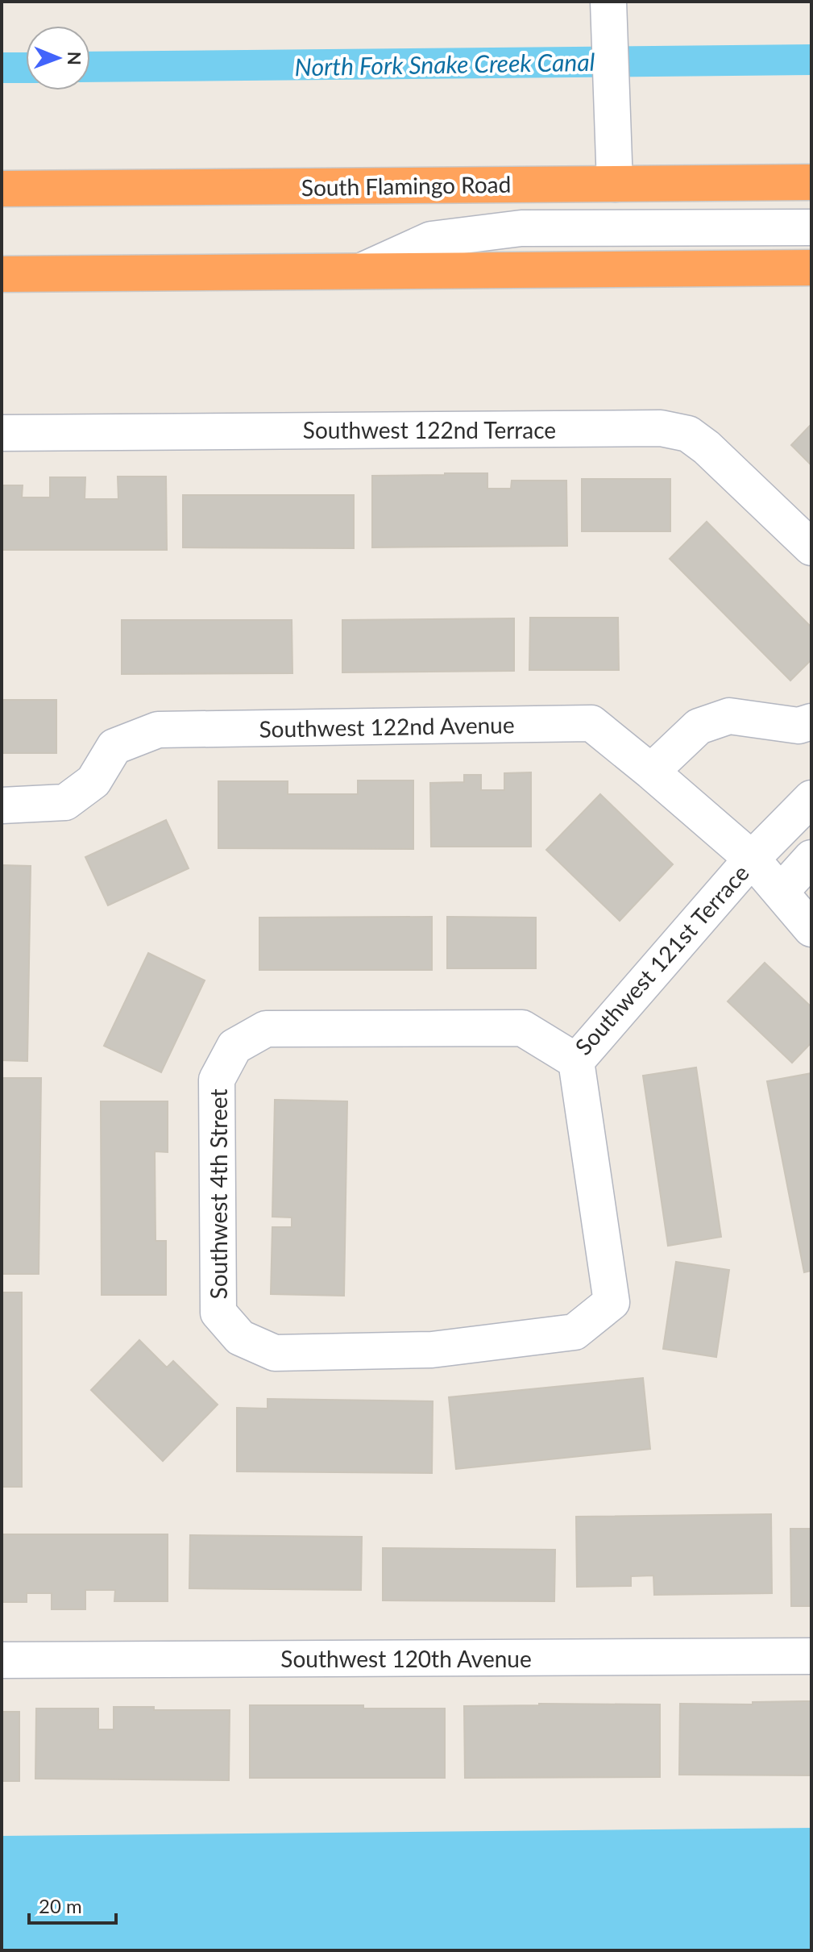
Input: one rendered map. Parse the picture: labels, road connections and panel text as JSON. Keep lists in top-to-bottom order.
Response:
{
  "streets": {
    "highway": ["South Flamingo Road"],
    "street": [
      "Southwest 122nd Terrace",
      "Southwest 122nd Avenue",
      "Southwest 121st Terrace",
      "Southwest 4th Street",
      "Southwest 120th Avenue"
    ]
  },
  "crossings": [
    ["Southwest 122nd Avenue", "Southwest 121st Terrace"],
    ["Southwest 121st Terrace", "Southwest 4th Street"]
  ],
  "water": ["North Fork Snake Creek Canal"],
  "scale_bar": "20 m",
  "north": "right"
}
